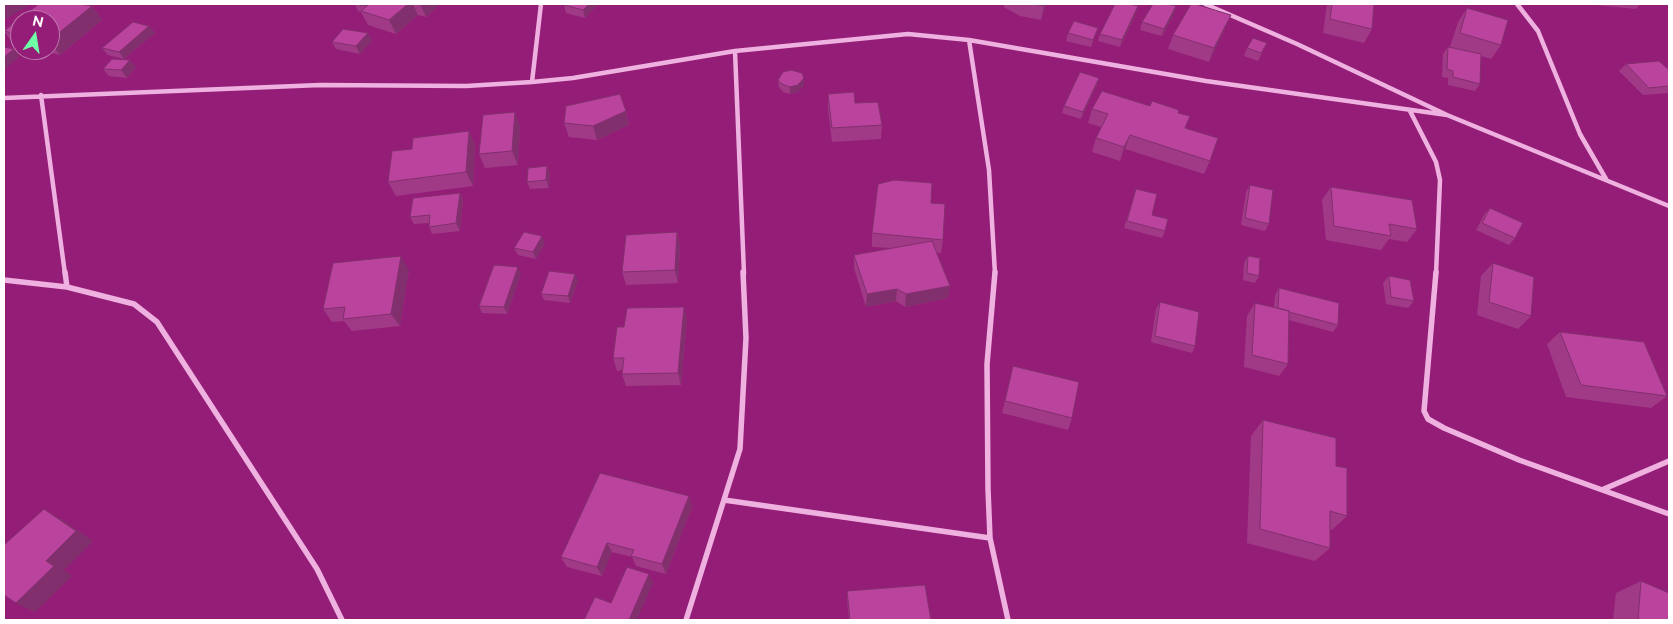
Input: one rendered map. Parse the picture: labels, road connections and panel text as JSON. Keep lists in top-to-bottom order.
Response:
{
  "north": "top"
}
